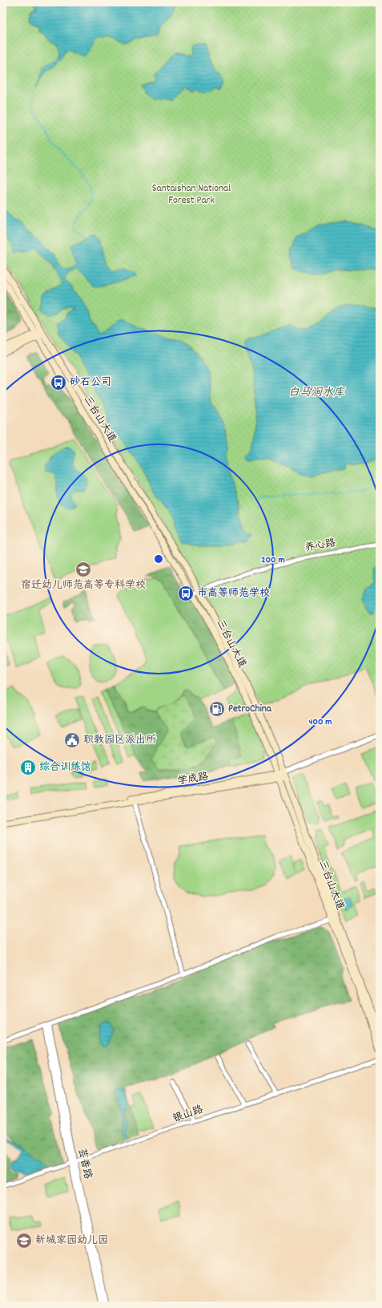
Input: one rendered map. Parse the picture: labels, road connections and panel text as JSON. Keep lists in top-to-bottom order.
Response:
{
  "streets": {
    "main road": ["三台山大道", "学成路"],
    "street": ["养心路", "银山路", "芸香路"]
  },
  "crossings": [
    ["三台山大道", "养心路"],
    ["三台山大道", "学成路"],
    ["银山路", "芸香路"]
  ],
  "water": ["白马涧水库"],
  "parks": ["Santaishan National Forest Park"],
  "places": {
    "bus stop": ["砂石公司", "市高等师范学校"],
    "school or university": ["宿迁幼儿师范高等专科学校", "新城家园幼儿园"],
    "fuel station": ["PetroChina"],
    "public building": ["职教园区派出所"],
    "building": ["综合训练馆"]
  },
  "rings": ["200 m", "400 m"]
}
